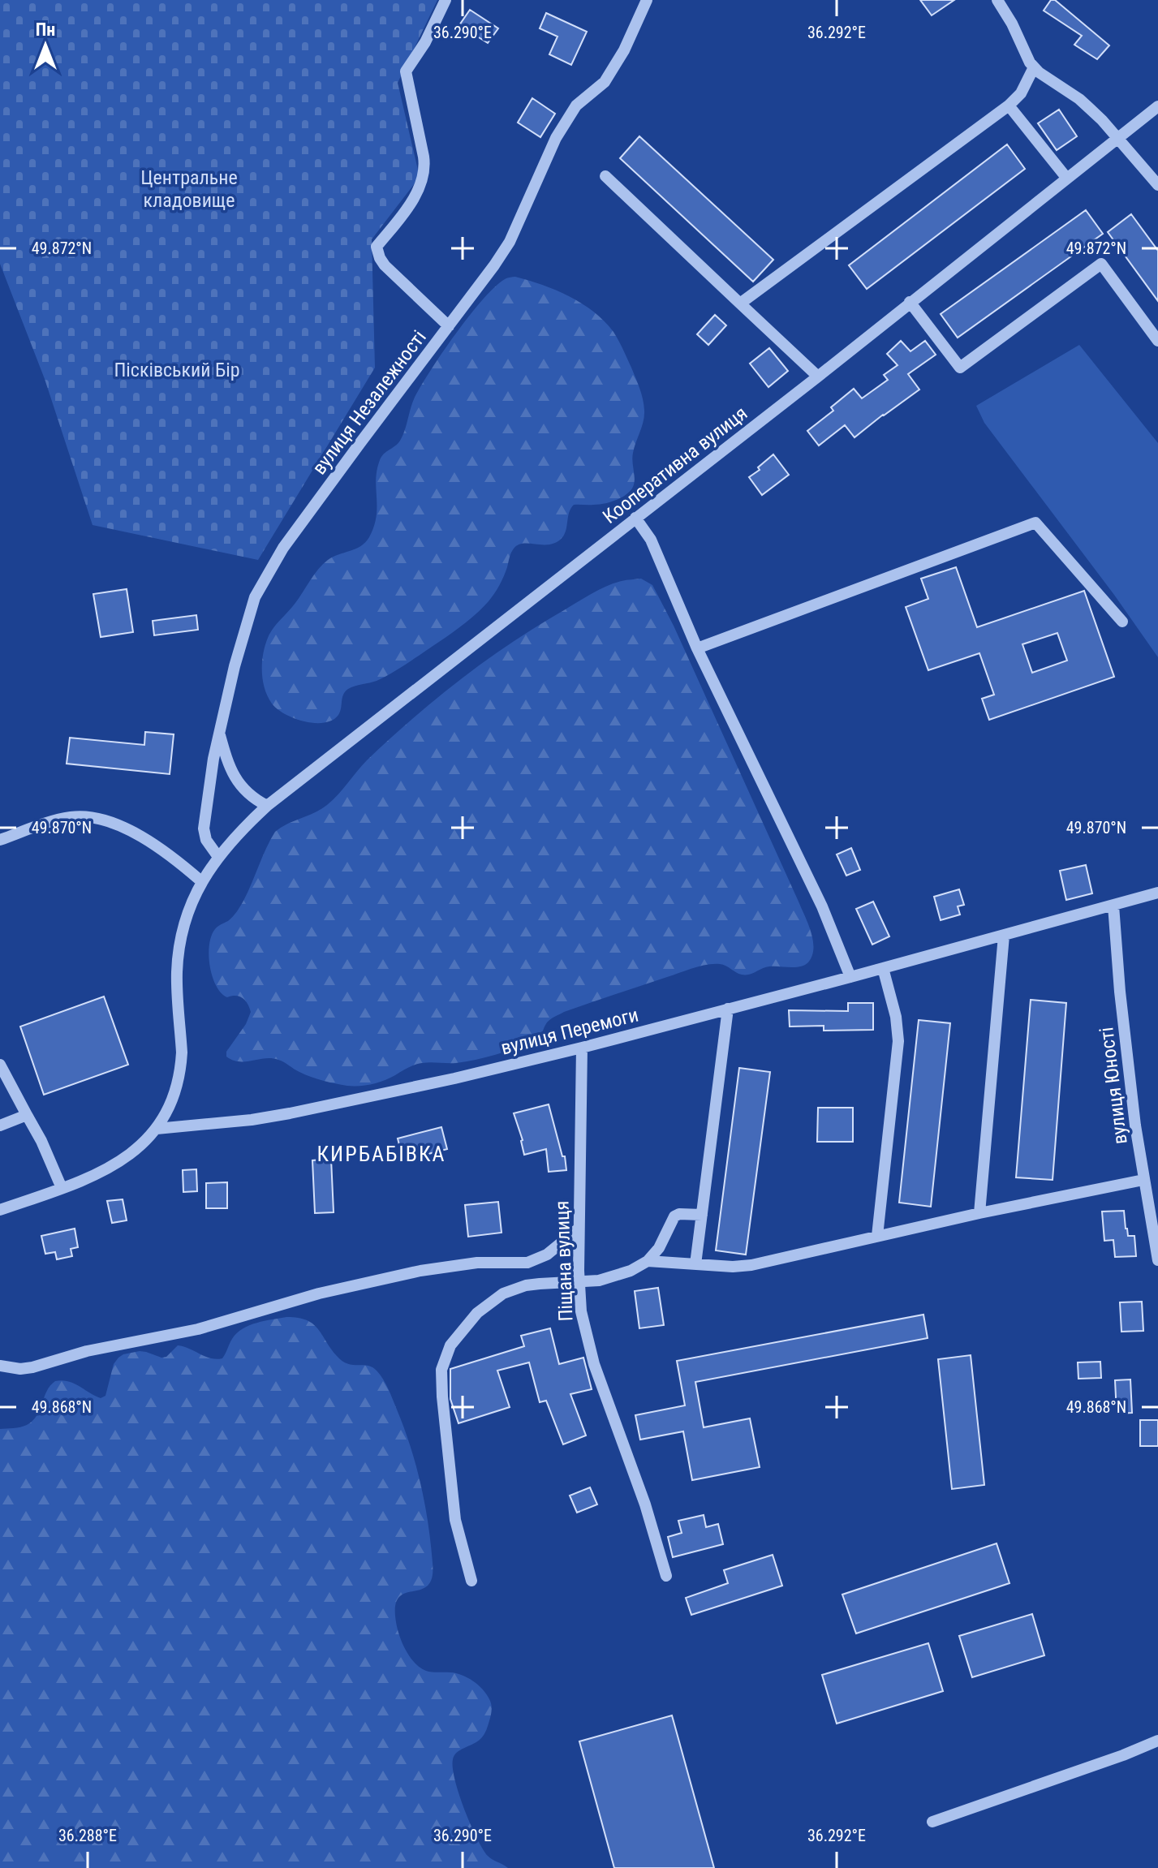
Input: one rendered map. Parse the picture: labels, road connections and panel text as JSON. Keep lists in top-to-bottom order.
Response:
{
  "streets": {
    "street": [
      "вулиця Незалежності",
      "Кооперативна вулиця",
      "вулиця Перемоги",
      "вулиця Юності",
      "Піщана вулиця"
    ]
  },
  "crossings": [
    ["вулиця Незалежності", "Кооперативна вулиця"],
    ["Кооперативна вулиця", "вулиця Перемоги"],
    ["вулиця Перемоги", "вулиця Юності"],
    ["вулиця Перемоги", "Піщана вулиця"]
  ],
  "districts": ["КИРБАБІВКА"],
  "parks": ["Центральне кладовище", "Пісківський Бір"],
  "north": "top",
  "coordinates": [
    "36.290°E",
    "36.292°E",
    "49.872°N",
    "49.870°N",
    "49.868°N",
    "36.288°E"
  ]
}
